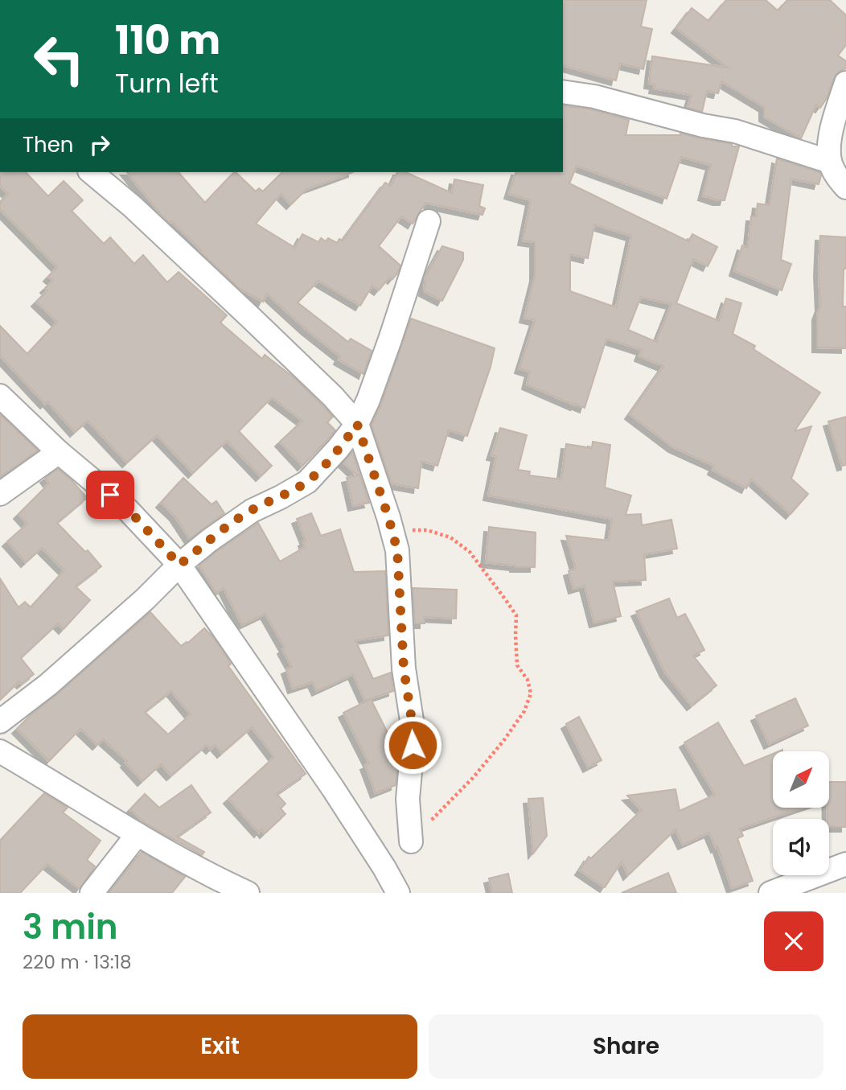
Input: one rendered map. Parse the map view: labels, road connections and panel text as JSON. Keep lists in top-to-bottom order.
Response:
{
  "north": "top right",
  "page": {
    "turn": ["110 m", "Turn left"],
    "then": "Then",
    "heading": ["3 min", "220 m · 13:18"],
    "buttons": ["Exit", "Share"]
  }
}
